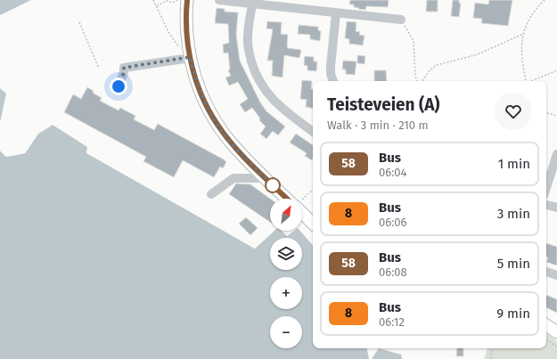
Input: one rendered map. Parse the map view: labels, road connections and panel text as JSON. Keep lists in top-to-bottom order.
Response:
{
  "lines": ["bus line 58"],
  "north": "top right",
  "page": {
    "heading": ["Teisteveien (A)", "Walk · 3 min · 210 m"],
    "list": [
      {
        "mark": "58",
        "name": "Bus",
        "note": "06:04",
        "value": "1 min"
      },
      {
        "mark": "8",
        "name": "Bus",
        "note": "06:06",
        "value": "3 min"
      },
      {
        "mark": "58",
        "name": "Bus",
        "note": "06:08",
        "value": "5 min"
      },
      {
        "mark": "8",
        "name": "Bus",
        "note": "06:12",
        "value": "9 min"
      }
    ],
    "map_buttons": ["+", "−"]
  }
}
